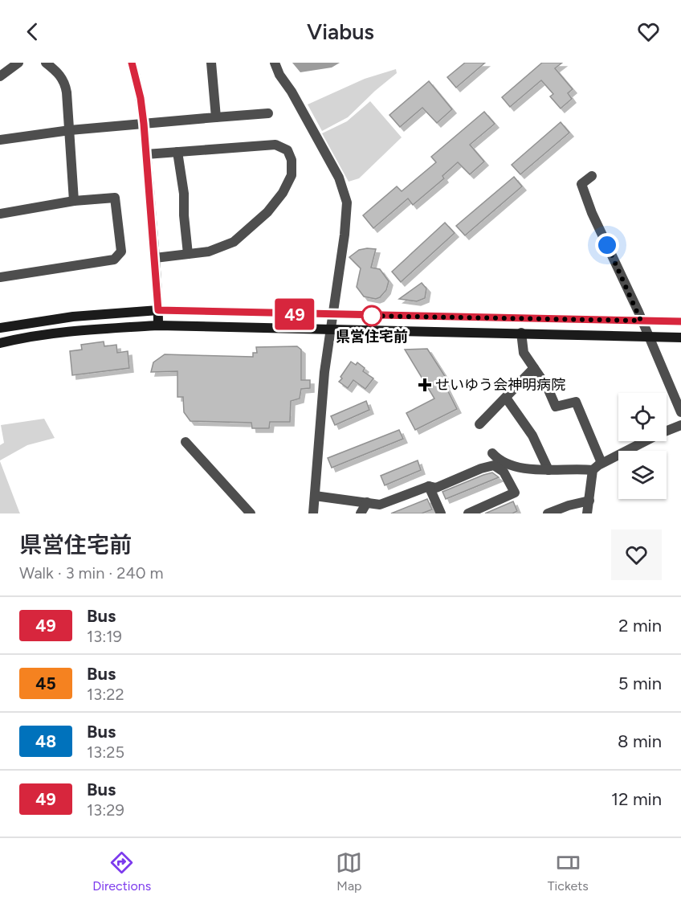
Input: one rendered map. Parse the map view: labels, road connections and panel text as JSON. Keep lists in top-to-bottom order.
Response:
{
  "places": {
    "other": ["県営住宅前"],
    "health": ["せいゆう会神明病院"]
  },
  "lines": ["bus line 49"],
  "page": {
    "header": "Viabus",
    "on_map": "49",
    "heading": ["県営住宅前", "Walk · 3 min · 240 m"],
    "list": [
      {
        "mark": "49",
        "name": "Bus",
        "note": "13:19",
        "value": "2 min"
      },
      {
        "mark": "45",
        "name": "Bus",
        "note": "13:22",
        "value": "5 min"
      },
      {
        "mark": "48",
        "name": "Bus",
        "note": "13:25",
        "value": "8 min"
      },
      {
        "mark": "49",
        "name": "Bus",
        "note": "13:29",
        "value": "12 min"
      }
    ],
    "tabs": ["Directions", "Map", "Tickets"]
  }
}
